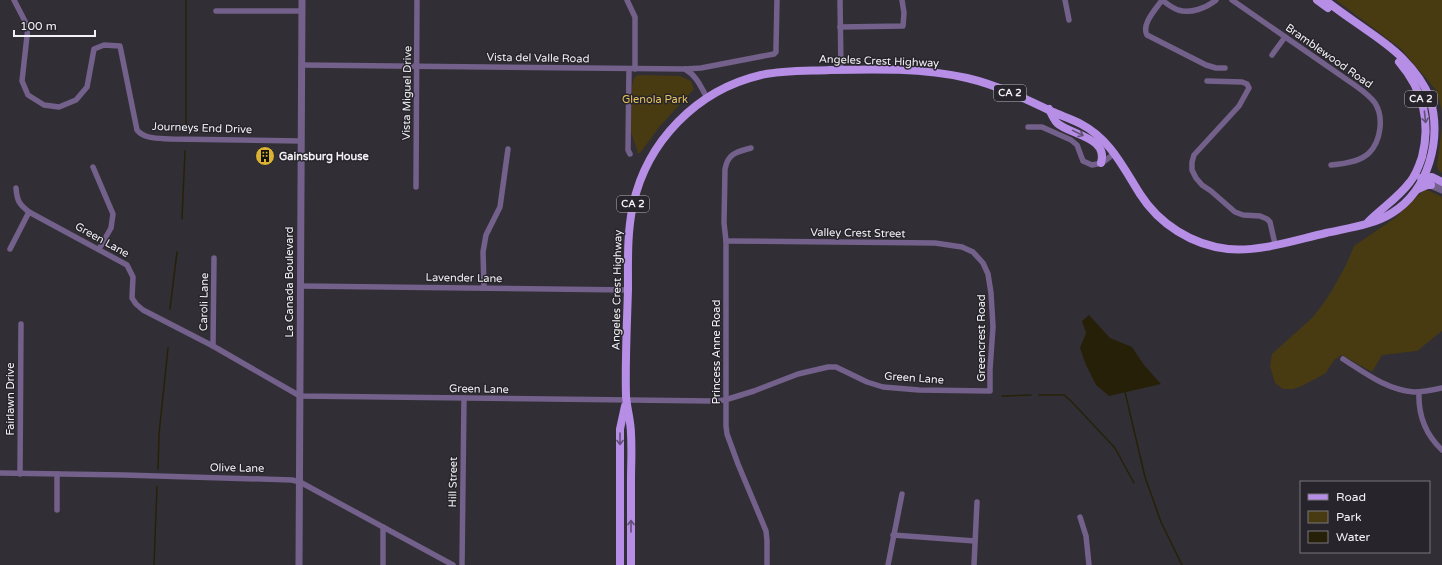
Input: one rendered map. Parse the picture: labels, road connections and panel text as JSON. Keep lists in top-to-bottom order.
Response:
{
  "streets": {
    "main road": ["Angeles Crest Highway", "CA 2"],
    "street": [
      "Bramblewood Road",
      "Vista del Valle Road",
      "Vista Miguel Drive",
      "Journeys End Drive",
      "Valley Crest Street",
      "Green Lane",
      "Lavender Lane",
      "La Canada Boulevard",
      "Caroli Lane",
      "Greencrest Road",
      "Princess Anne Road",
      "Fairlawn Drive",
      "Olive Lane",
      "Hill Street"
    ]
  },
  "crossings": [
    ["Vista del Valle Road", "Vista Miguel Drive"],
    ["Vista del Valle Road", "La Canada Boulevard"],
    ["Angeles Crest Highway", "Green Lane"],
    ["Angeles Crest Highway", "Lavender Lane"],
    ["Journeys End Drive", "La Canada Boulevard"],
    ["Valley Crest Street", "Greencrest Road"],
    ["Valley Crest Street", "Princess Anne Road"],
    ["Green Lane", "La Canada Boulevard"],
    ["Green Lane", "Caroli Lane"],
    ["Green Lane", "Greencrest Road"],
    ["Green Lane", "Princess Anne Road"],
    ["Green Lane", "Hill Street"],
    ["Lavender Lane", "La Canada Boulevard"],
    ["La Canada Boulevard", "Olive Lane"],
    ["Fairlawn Drive", "Olive Lane"]
  ],
  "parks": ["Glenola Park"],
  "places": {
    "building": ["Gainsburg House"]
  },
  "legend": ["Road", "Park", "Water"],
  "scale_bar": "100 m"
}
